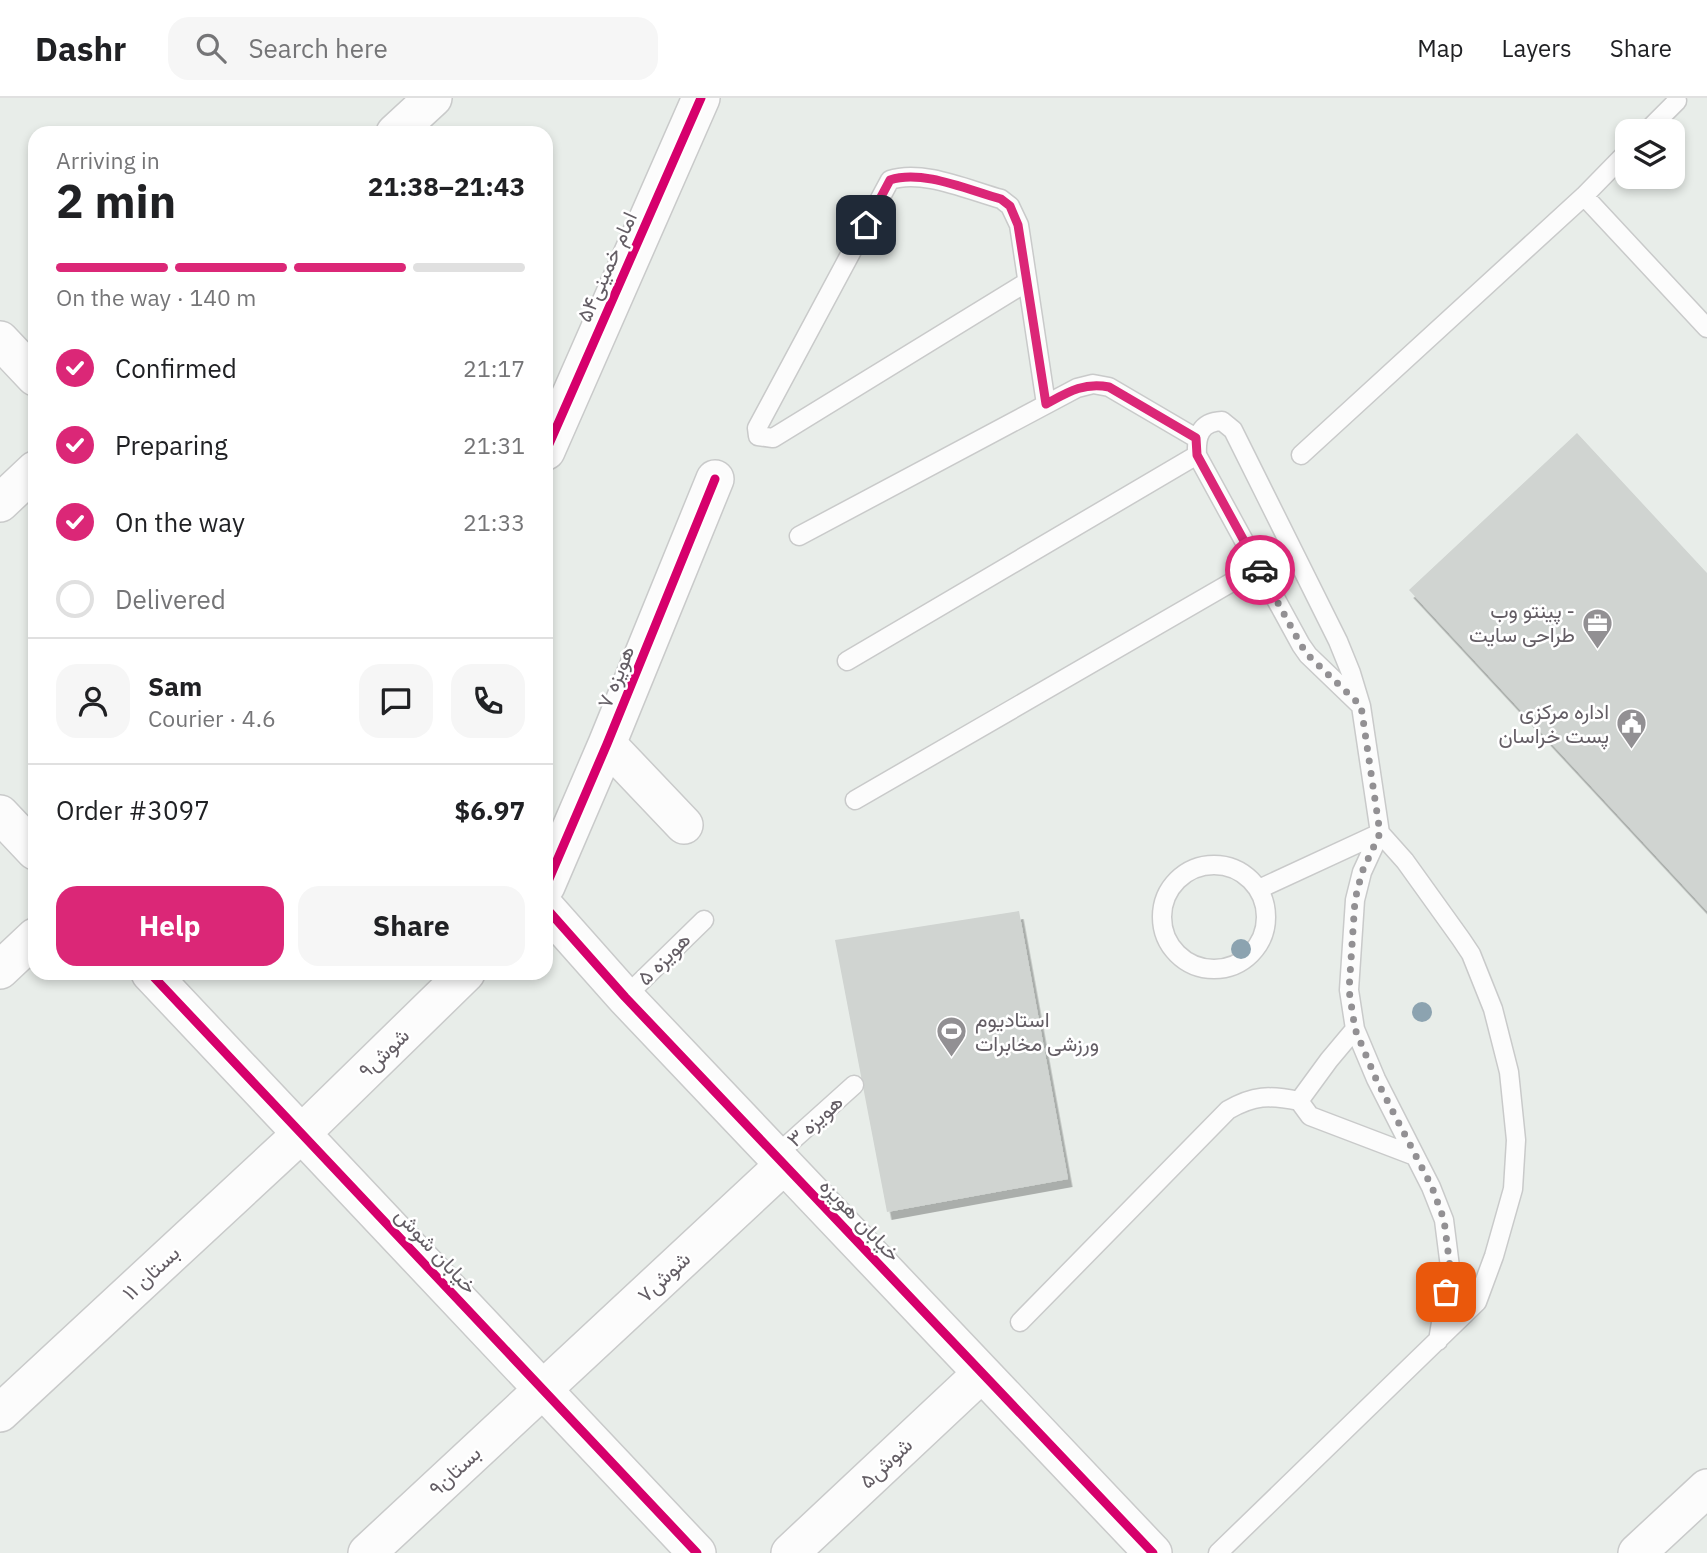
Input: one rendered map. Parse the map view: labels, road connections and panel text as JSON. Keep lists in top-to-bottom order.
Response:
{
  "streets": {
    "street": [
      "امام خمینی۵۴",
      "هویزه ۷",
      "شوش۹",
      "خیابان هویزه",
      "خیابان شوش",
      "بستان ۱۱",
      "شوش۷",
      "شوش۵",
      "بستان۹"
    ],
    "lane": ["هویزه ۵", "هویزه ۳"]
  },
  "crossings": [
    ["هویزه ۵", "خیابان هویزه"],
    ["شوش۹", "خیابان شوش"],
    ["شوش۹", "بستان ۱۱"],
    ["هویزه ۳", "خیابان هویزه"],
    ["هویزه ۳", "شوش۷"],
    ["خیابان هویزه", "شوش۷"],
    ["خیابان هویزه", "شوش۵"],
    ["خیابان شوش", "بستان ۱۱"],
    ["خیابان شوش", "شوش۷"],
    ["خیابان شوش", "بستان۹"],
    ["شوش۷", "بستان۹"]
  ],
  "places": {
    "office": ["پینتو وب - طراحی سایت"],
    "public building": ["اداره مرکزی پست خراسان"],
    "sports": ["استادیوم ورزشی مخابرات"]
  },
  "page": {
    "header": "Dashr",
    "search": "Search here",
    "nav": ["Map", "Layers", "Share"],
    "heading": ["2 min", "Arriving in", "21:38–21:43"],
    "panel": [
      "Sam",
      "Courier · 4.6",
      "Order #3097",
      "$6.97"
    ],
    "bar": "On the way · 140 m",
    "list": [
      ["Confirmed", "21:17"],
      ["Preparing", "21:31"],
      ["On the way", "21:33"],
      "Delivered"
    ],
    "buttons": ["Help", "Share"]
  }
}
